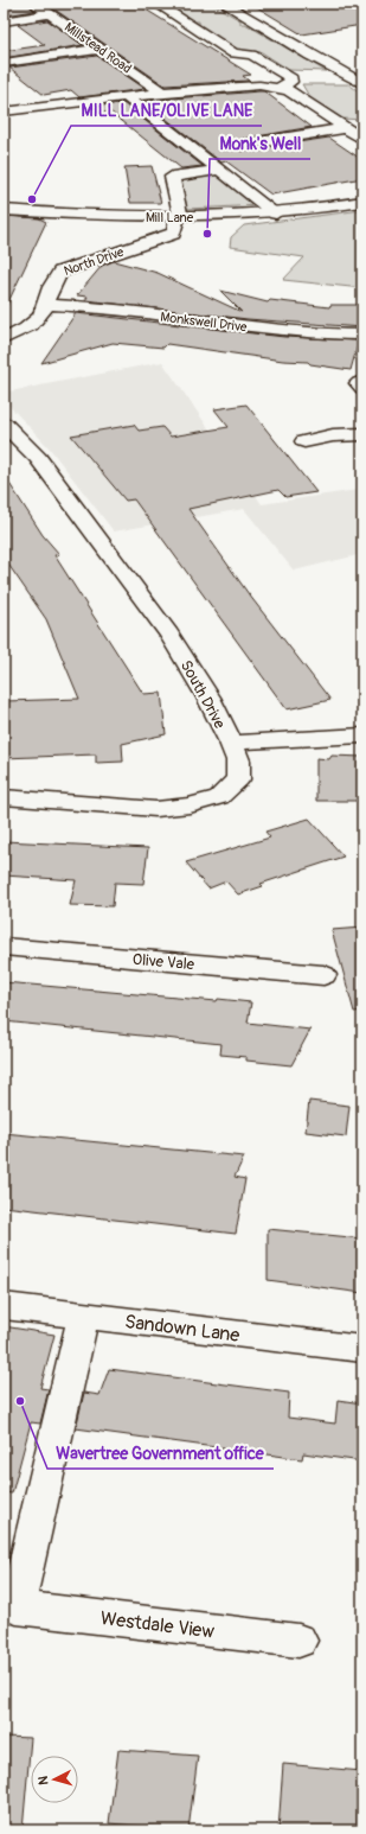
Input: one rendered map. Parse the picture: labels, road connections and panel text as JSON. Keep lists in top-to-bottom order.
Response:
{
  "streets": {
    "street": [
      "Millstead Road",
      "Mill Lane",
      "North Drive",
      "Monkswell Drive",
      "South Drive",
      "Olive Vale",
      "Sandown Lane",
      "Westdale View"
    ]
  },
  "crossings": [
    ["Mill Lane", "North Drive"],
    ["North Drive", "Monkswell Drive"],
    ["Sandown Lane", "Westdale View"]
  ],
  "places": ["MILL LANE/OLIVE LANE", "Monk's Well", "Wavertree Government office"],
  "north": "left"
}
